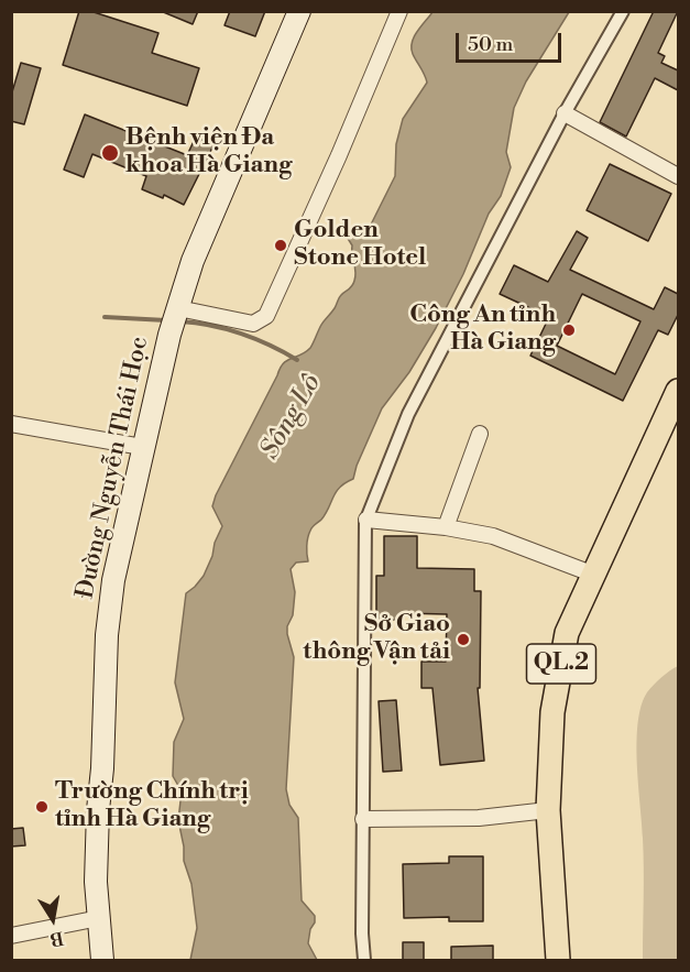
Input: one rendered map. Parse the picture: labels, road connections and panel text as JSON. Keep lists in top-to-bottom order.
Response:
{
  "streets": {
    "main road": ["Đường Nguyễn Thái Học", "QL.2"]
  },
  "water": ["Sông Lô"],
  "places": [
    "Bệnh viện Đa khoa Hà Giang",
    "Golden Stone Hotel",
    "Công An tỉnh Hà Giang",
    "Sở Giao thông Vận tải",
    "Trường Chính trị tỉnh Hà Giang"
  ],
  "scale_bar": "50 m",
  "north": "bottom"
}
